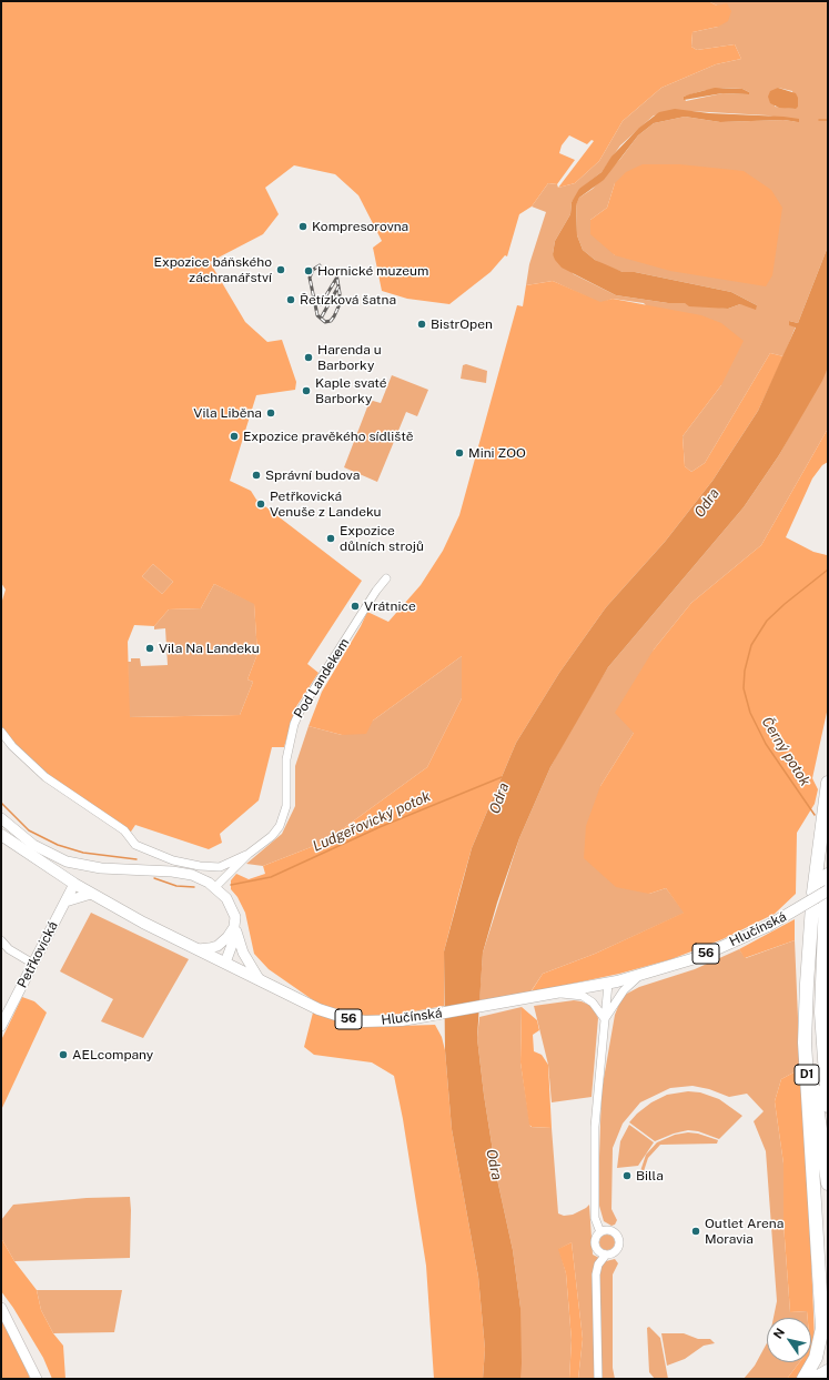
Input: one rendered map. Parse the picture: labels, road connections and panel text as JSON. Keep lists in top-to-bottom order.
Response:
{
  "streets": {
    "highway": ["D1"],
    "main road": ["Hlučínská", "56"],
    "street": ["Pod Landekem", "Petřkovická"]
  },
  "crossings": [
    ["Hlučínská", "56"],
    ["Hlučínská", "D1"],
    ["56", "Petřkovická"]
  ],
  "water": ["Odra", "Černý potok", "Ludgeřovický potok"],
  "places": [
    "Kompresorovna",
    "Expozice báňského záchranářství",
    "Hornické muzeum",
    "Řetízková šatna",
    "BistrOpen",
    "Harenda u Barborky",
    "Kaple svaté Barborky",
    "Vila Liběna",
    "Expozice pravěkého sídliště",
    "Mini ZOO",
    "Správní budova",
    "Petřkovická Venuše z Landeku",
    "Expozice důlních strojů",
    "Vrátnice",
    "Vila Na Landeku",
    "AELcompany",
    "Billa",
    "Outlet Arena Moravia"
  ],
  "north": "top left"
}
